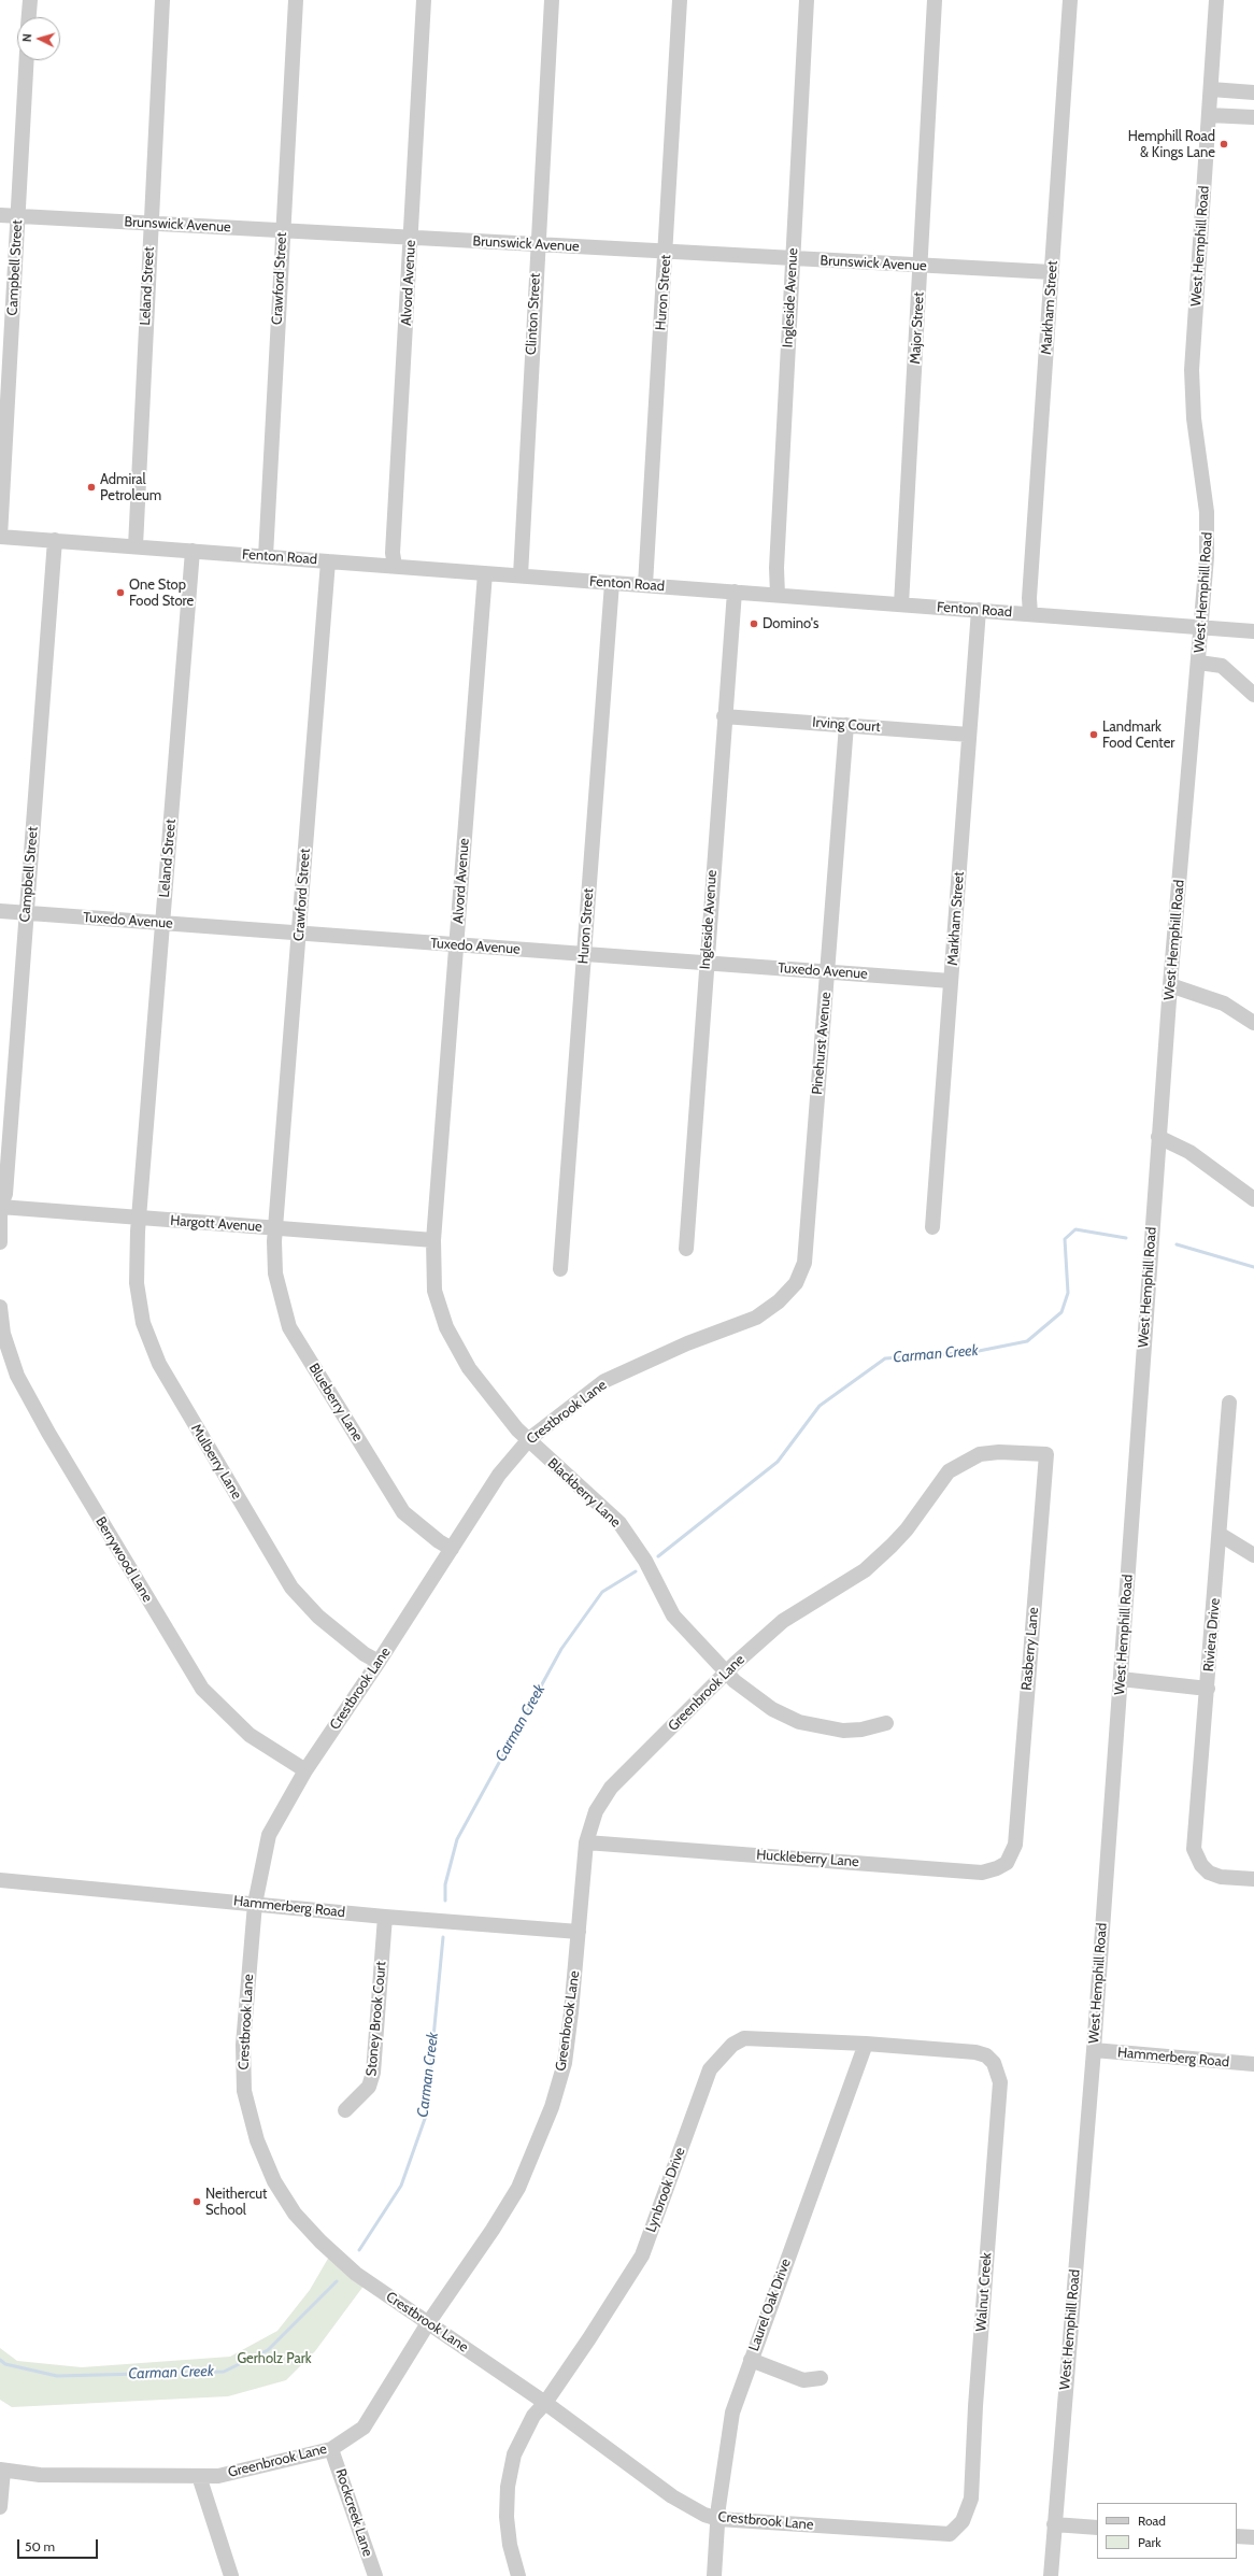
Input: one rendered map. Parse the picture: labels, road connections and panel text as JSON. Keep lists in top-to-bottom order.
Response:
{
  "streets": {
    "street": [
      "Brunswick Avenue",
      "West Hemphill Road",
      "Campbell Street",
      "Crawford Street",
      "Alvord Avenue",
      "Leland Street",
      "Huron Street",
      "Ingleside Avenue",
      "Markham Street",
      "Clinton Street",
      "Major Street",
      "Fenton Road",
      "Irving Court",
      "Tuxedo Avenue",
      "Pinehurst Avenue",
      "Hargott Avenue",
      "Blueberry Lane",
      "Crestbrook Lane",
      "Mulberry Lane",
      "Blackberry Lane",
      "Berrywood Lane",
      "Riviera Drive",
      "Rasberry Lane",
      "Greenbrook Lane",
      "Huckleberry Lane",
      "Hammerberg Road",
      "Stoney Brook Court",
      "Lynbrook Drive",
      "Walnut Creek",
      "Laurel Oak Drive",
      "Rockcreek Lane"
    ]
  },
  "crossings": [
    ["Brunswick Avenue", "Campbell Street"],
    ["Brunswick Avenue", "Crawford Street"],
    ["Brunswick Avenue", "Alvord Avenue"],
    ["Brunswick Avenue", "Leland Street"],
    ["Brunswick Avenue", "Huron Street"],
    ["Brunswick Avenue", "Ingleside Avenue"],
    ["Brunswick Avenue", "Markham Street"],
    ["Brunswick Avenue", "Clinton Street"],
    ["Brunswick Avenue", "Major Street"],
    ["West Hemphill Road", "Fenton Road"],
    ["West Hemphill Road", "Hammerberg Road"],
    ["Campbell Street", "Fenton Road"],
    ["Campbell Street", "Tuxedo Avenue"],
    ["Campbell Street", "Hargott Avenue"],
    ["Crawford Street", "Fenton Road"],
    ["Crawford Street", "Tuxedo Avenue"],
    ["Crawford Street", "Hargott Avenue"],
    ["Crawford Street", "Blueberry Lane"],
    ["Alvord Avenue", "Fenton Road"],
    ["Alvord Avenue", "Tuxedo Avenue"],
    ["Alvord Avenue", "Hargott Avenue"],
    ["Alvord Avenue", "Blackberry Lane"],
    ["Leland Street", "Fenton Road"],
    ["Leland Street", "Tuxedo Avenue"],
    ["Leland Street", "Hargott Avenue"],
    ["Leland Street", "Mulberry Lane"],
    ["Huron Street", "Fenton Road"],
    ["Huron Street", "Tuxedo Avenue"],
    ["Ingleside Avenue", "Fenton Road"],
    ["Ingleside Avenue", "Irving Court"],
    ["Ingleside Avenue", "Tuxedo Avenue"],
    ["Markham Street", "Fenton Road"],
    ["Markham Street", "Irving Court"],
    ["Markham Street", "Tuxedo Avenue"],
    ["Clinton Street", "Fenton Road"],
    ["Major Street", "Fenton Road"],
    ["Irving Court", "Pinehurst Avenue"],
    ["Tuxedo Avenue", "Pinehurst Avenue"],
    ["Pinehurst Avenue", "Crestbrook Lane"],
    ["Hargott Avenue", "Blueberry Lane"],
    ["Hargott Avenue", "Mulberry Lane"],
    ["Hargott Avenue", "Blackberry Lane"],
    ["Blueberry Lane", "Crestbrook Lane"],
    ["Crestbrook Lane", "Mulberry Lane"],
    ["Crestbrook Lane", "Blackberry Lane"],
    ["Crestbrook Lane", "Berrywood Lane"],
    ["Crestbrook Lane", "Greenbrook Lane"],
    ["Crestbrook Lane", "Hammerberg Road"],
    ["Crestbrook Lane", "Lynbrook Drive"],
    ["Crestbrook Lane", "Walnut Creek"],
    ["Crestbrook Lane", "Laurel Oak Drive"],
    ["Blackberry Lane", "Greenbrook Lane"],
    ["Rasberry Lane", "Greenbrook Lane"],
    ["Rasberry Lane", "Huckleberry Lane"],
    ["Greenbrook Lane", "Huckleberry Lane"],
    ["Greenbrook Lane", "Hammerberg Road"],
    ["Greenbrook Lane", "Rockcreek Lane"],
    ["Hammerberg Road", "Stoney Brook Court"],
    ["Lynbrook Drive", "Walnut Creek"],
    ["Lynbrook Drive", "Laurel Oak Drive"]
  ],
  "water": ["Carman Creek"],
  "parks": ["Gerholz Park"],
  "places": [
    "Hemphill Road & Kings Lane",
    "Admiral Petroleum",
    "One Stop Food Store",
    "Domino's",
    "Landmark Food Center",
    "Neithercut School"
  ],
  "legend": ["Road", "Park"],
  "scale_bar": "50 m",
  "north": "left"
}
